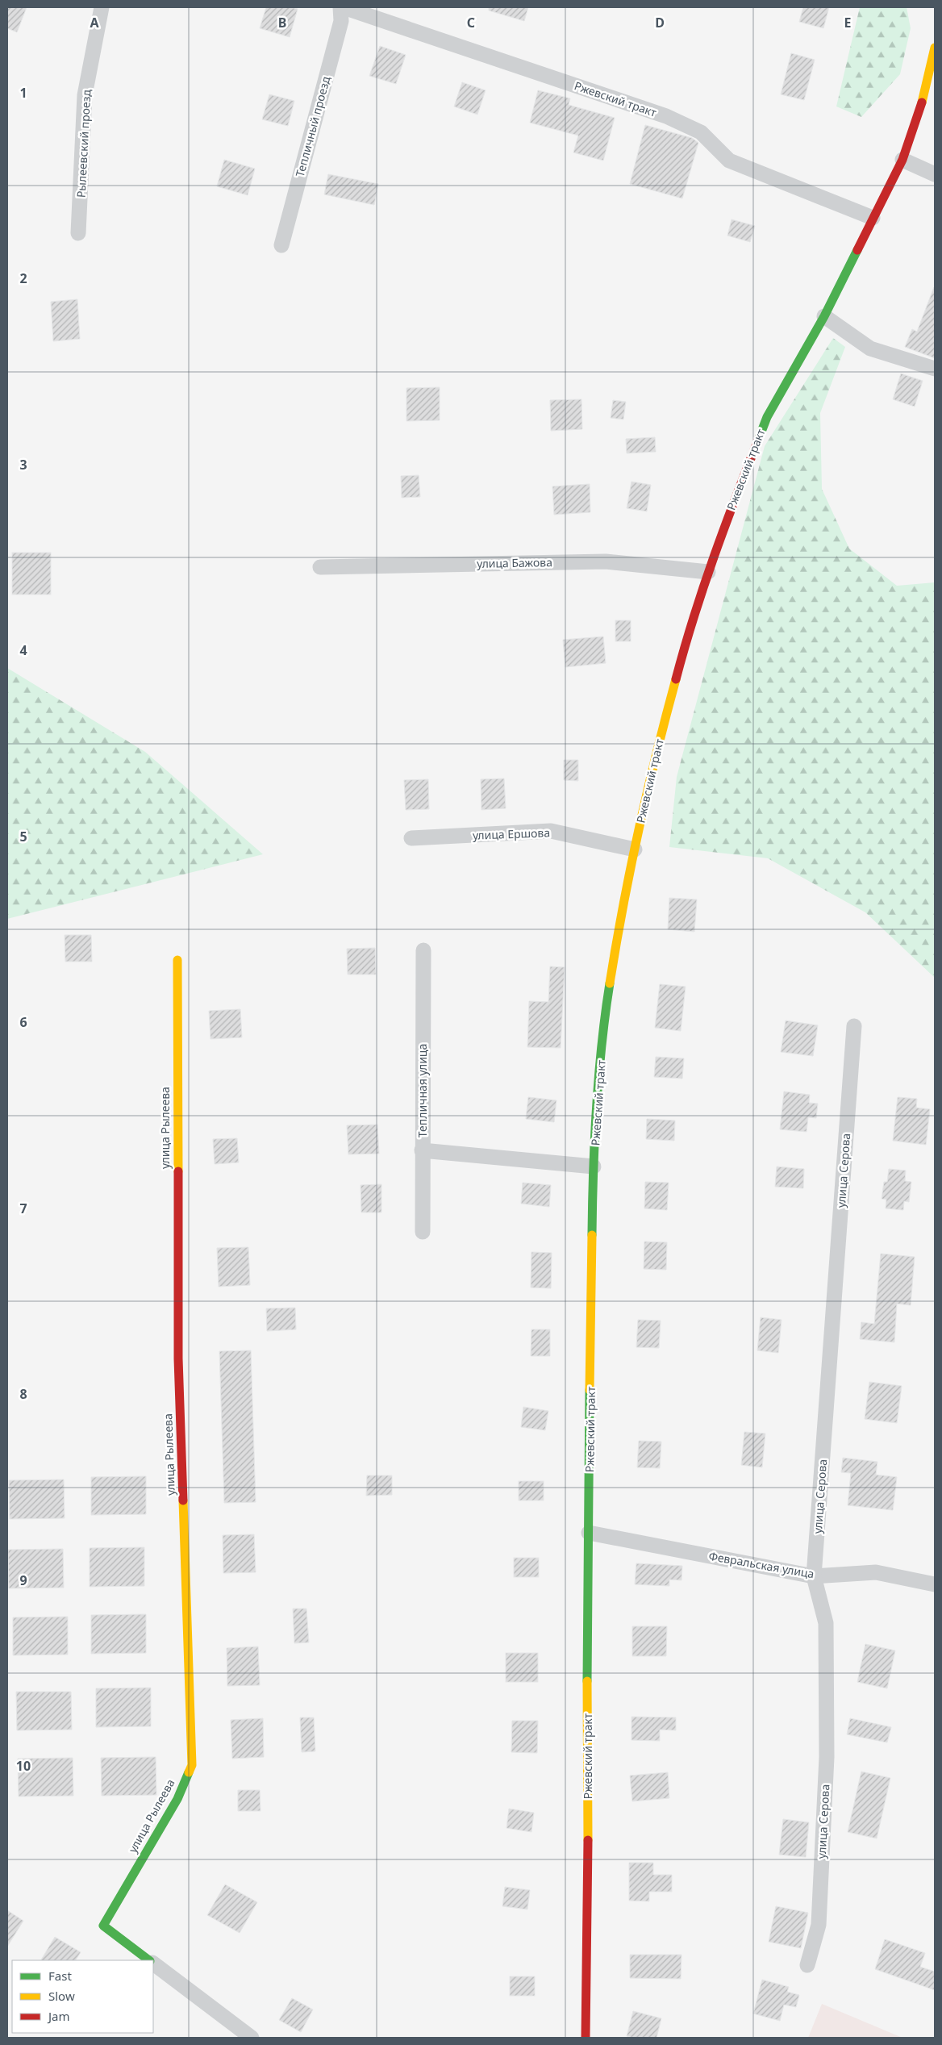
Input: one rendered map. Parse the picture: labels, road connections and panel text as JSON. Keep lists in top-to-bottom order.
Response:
{
  "streets": {
    "main road": ["Ржевский тракт", "улица Рылеева"],
    "street": [
      "Тепличный проезд",
      "Рылеевский проезд",
      "улица Бажова",
      "улица Ершова",
      "Тепличная улица",
      "улица Серова",
      "Февральская улица"
    ]
  },
  "crossings": [
    ["Ржевский тракт", "улица Бажова"],
    ["Ржевский тракт", "улица Ершова"],
    ["Ржевский тракт", "Февральская улица"],
    ["улица Серова", "Февральская улица"]
  ],
  "legend": ["Fast", "Slow", "Jam"],
  "grid": {
    "columns": [
      "A",
      "B",
      "C",
      "D",
      "E"
    ],
    "rows": [
      "1",
      "2",
      "3",
      "4",
      "5",
      "6",
      "7",
      "8",
      "9",
      "10"
    ]
  }
}
